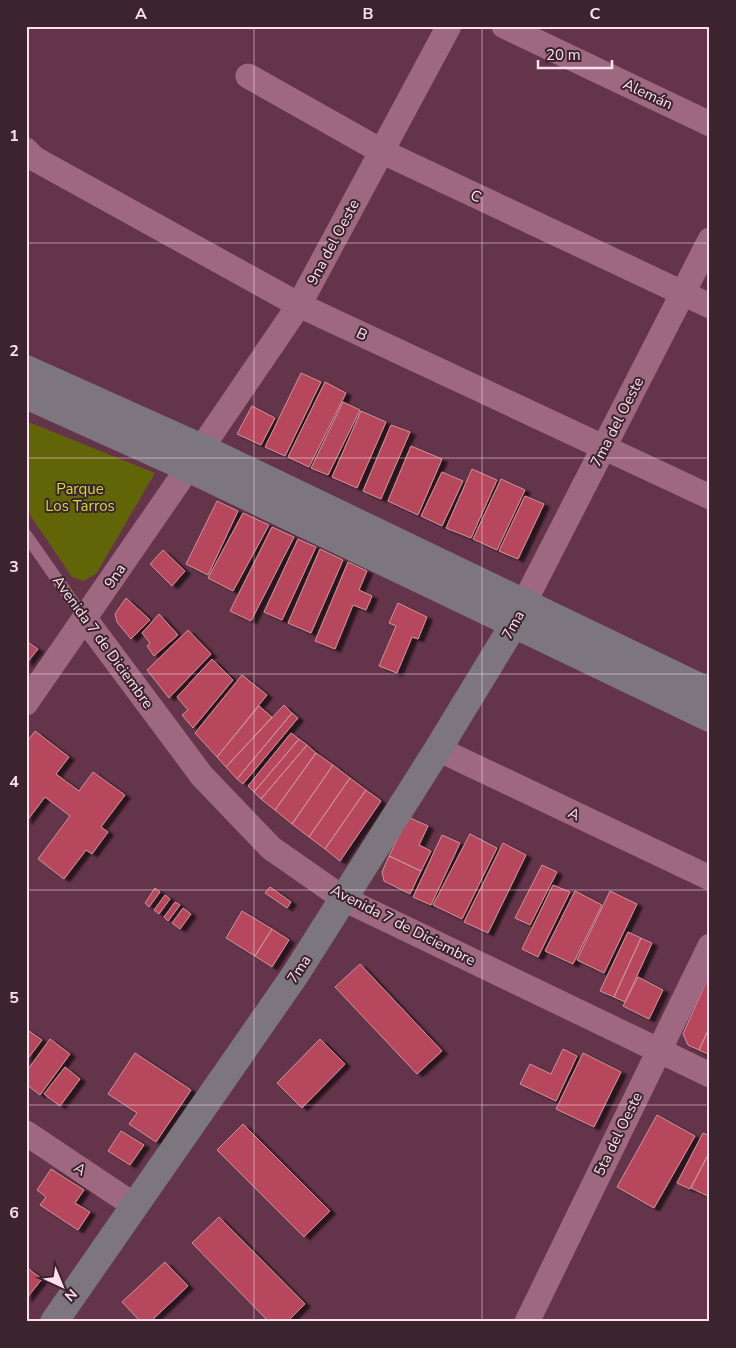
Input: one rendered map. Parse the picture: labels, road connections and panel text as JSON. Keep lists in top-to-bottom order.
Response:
{
  "streets": {
    "main road": ["7ma"],
    "street": [
      "Alemán",
      "C",
      "9na del Oeste",
      "B",
      "7ma del Oeste",
      "9na",
      "Avenida 7 de Diciembre",
      "A",
      "5ta del Oeste"
    ]
  },
  "crossings": [
    ["C", "9na del Oeste"],
    ["C", "7ma del Oeste"],
    ["9na del Oeste", "B"],
    ["9na del Oeste", "9na"],
    ["B", "7ma del Oeste"],
    ["7ma del Oeste", "7ma"],
    ["9na", "Avenida 7 de Diciembre"],
    ["7ma", "Avenida 7 de Diciembre"],
    ["7ma", "A"],
    ["Avenida 7 de Diciembre", "5ta del Oeste"]
  ],
  "parks": ["Parque Los Tarros"],
  "scale_bar": "20 m",
  "north": "bottom right",
  "grid": {
    "columns": ["A", "B", "C"],
    "rows": [
      "1",
      "2",
      "3",
      "4",
      "5",
      "6"
    ]
  }
}
